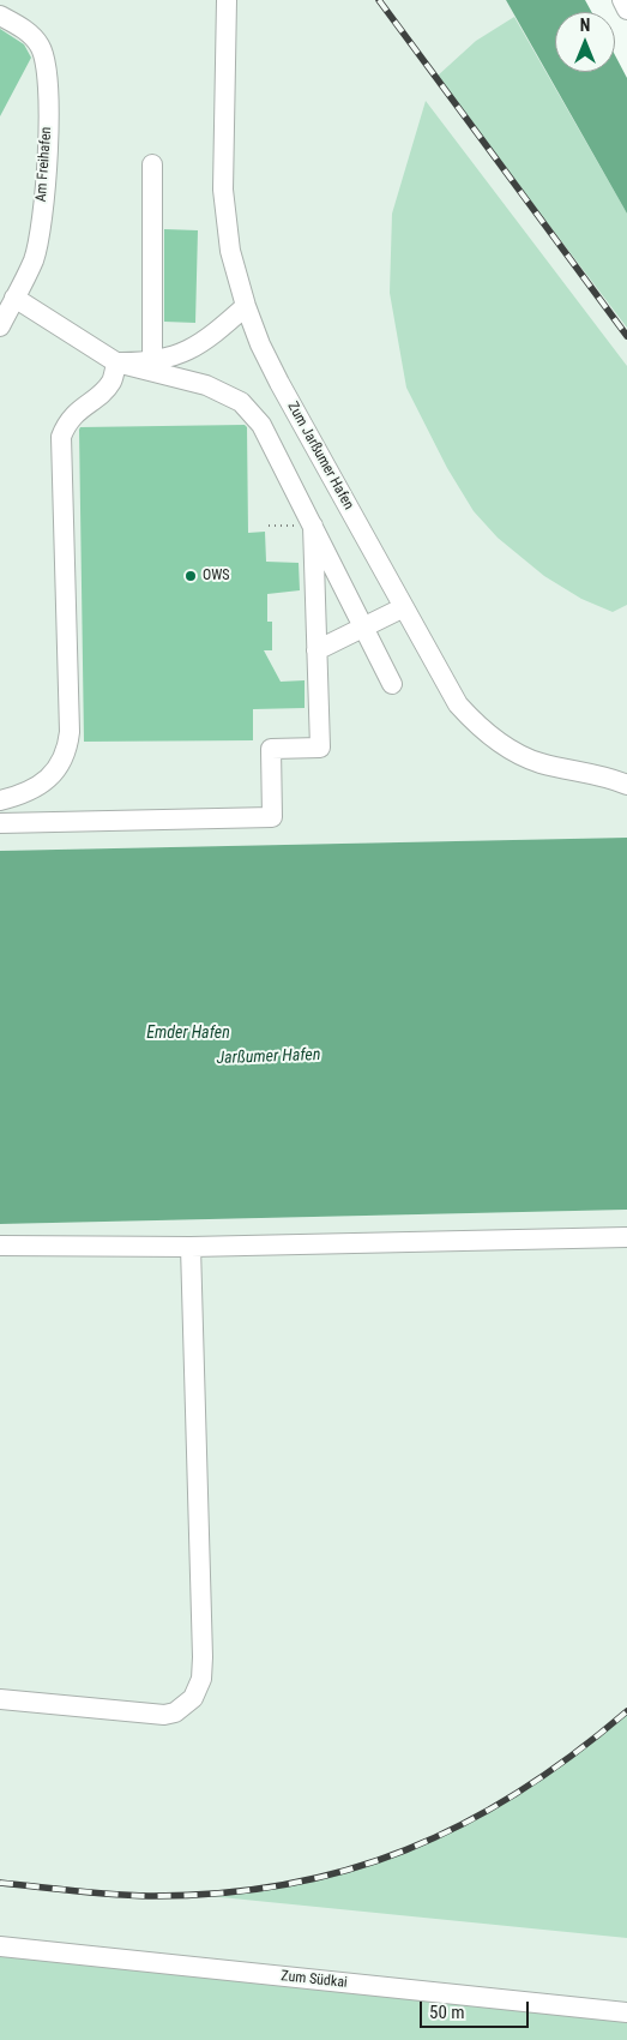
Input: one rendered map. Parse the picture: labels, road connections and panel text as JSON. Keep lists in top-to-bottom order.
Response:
{
  "streets": {
    "street": ["Am Freihafen", "Zum Jarßumer Hafen", "Zum Südkai"]
  },
  "water": ["Emder Hafen", "Jarßumer Hafen"],
  "places": ["OWS"],
  "scale_bar": "50 m",
  "north": "top"
}
